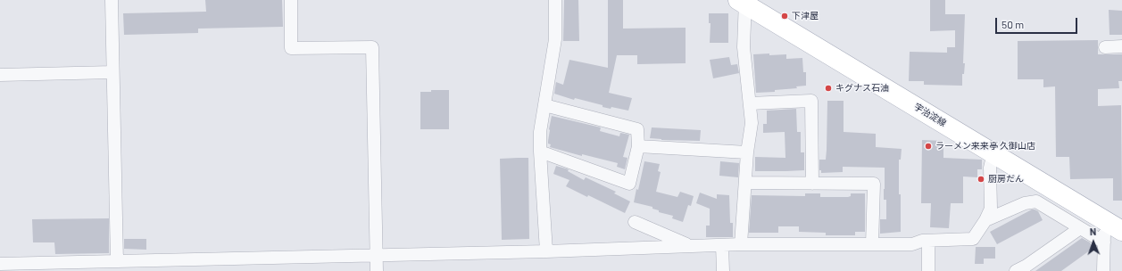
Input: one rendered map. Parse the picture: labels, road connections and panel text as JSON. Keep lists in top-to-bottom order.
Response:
{
  "streets": {
    "main road": ["宇治淀線"]
  },
  "places": [
    "下津屋",
    "キグナス石油",
    "ラーメン来来亭 久御山店",
    "厨房だん"
  ],
  "scale_bar": "50 m",
  "north": "top"
}
